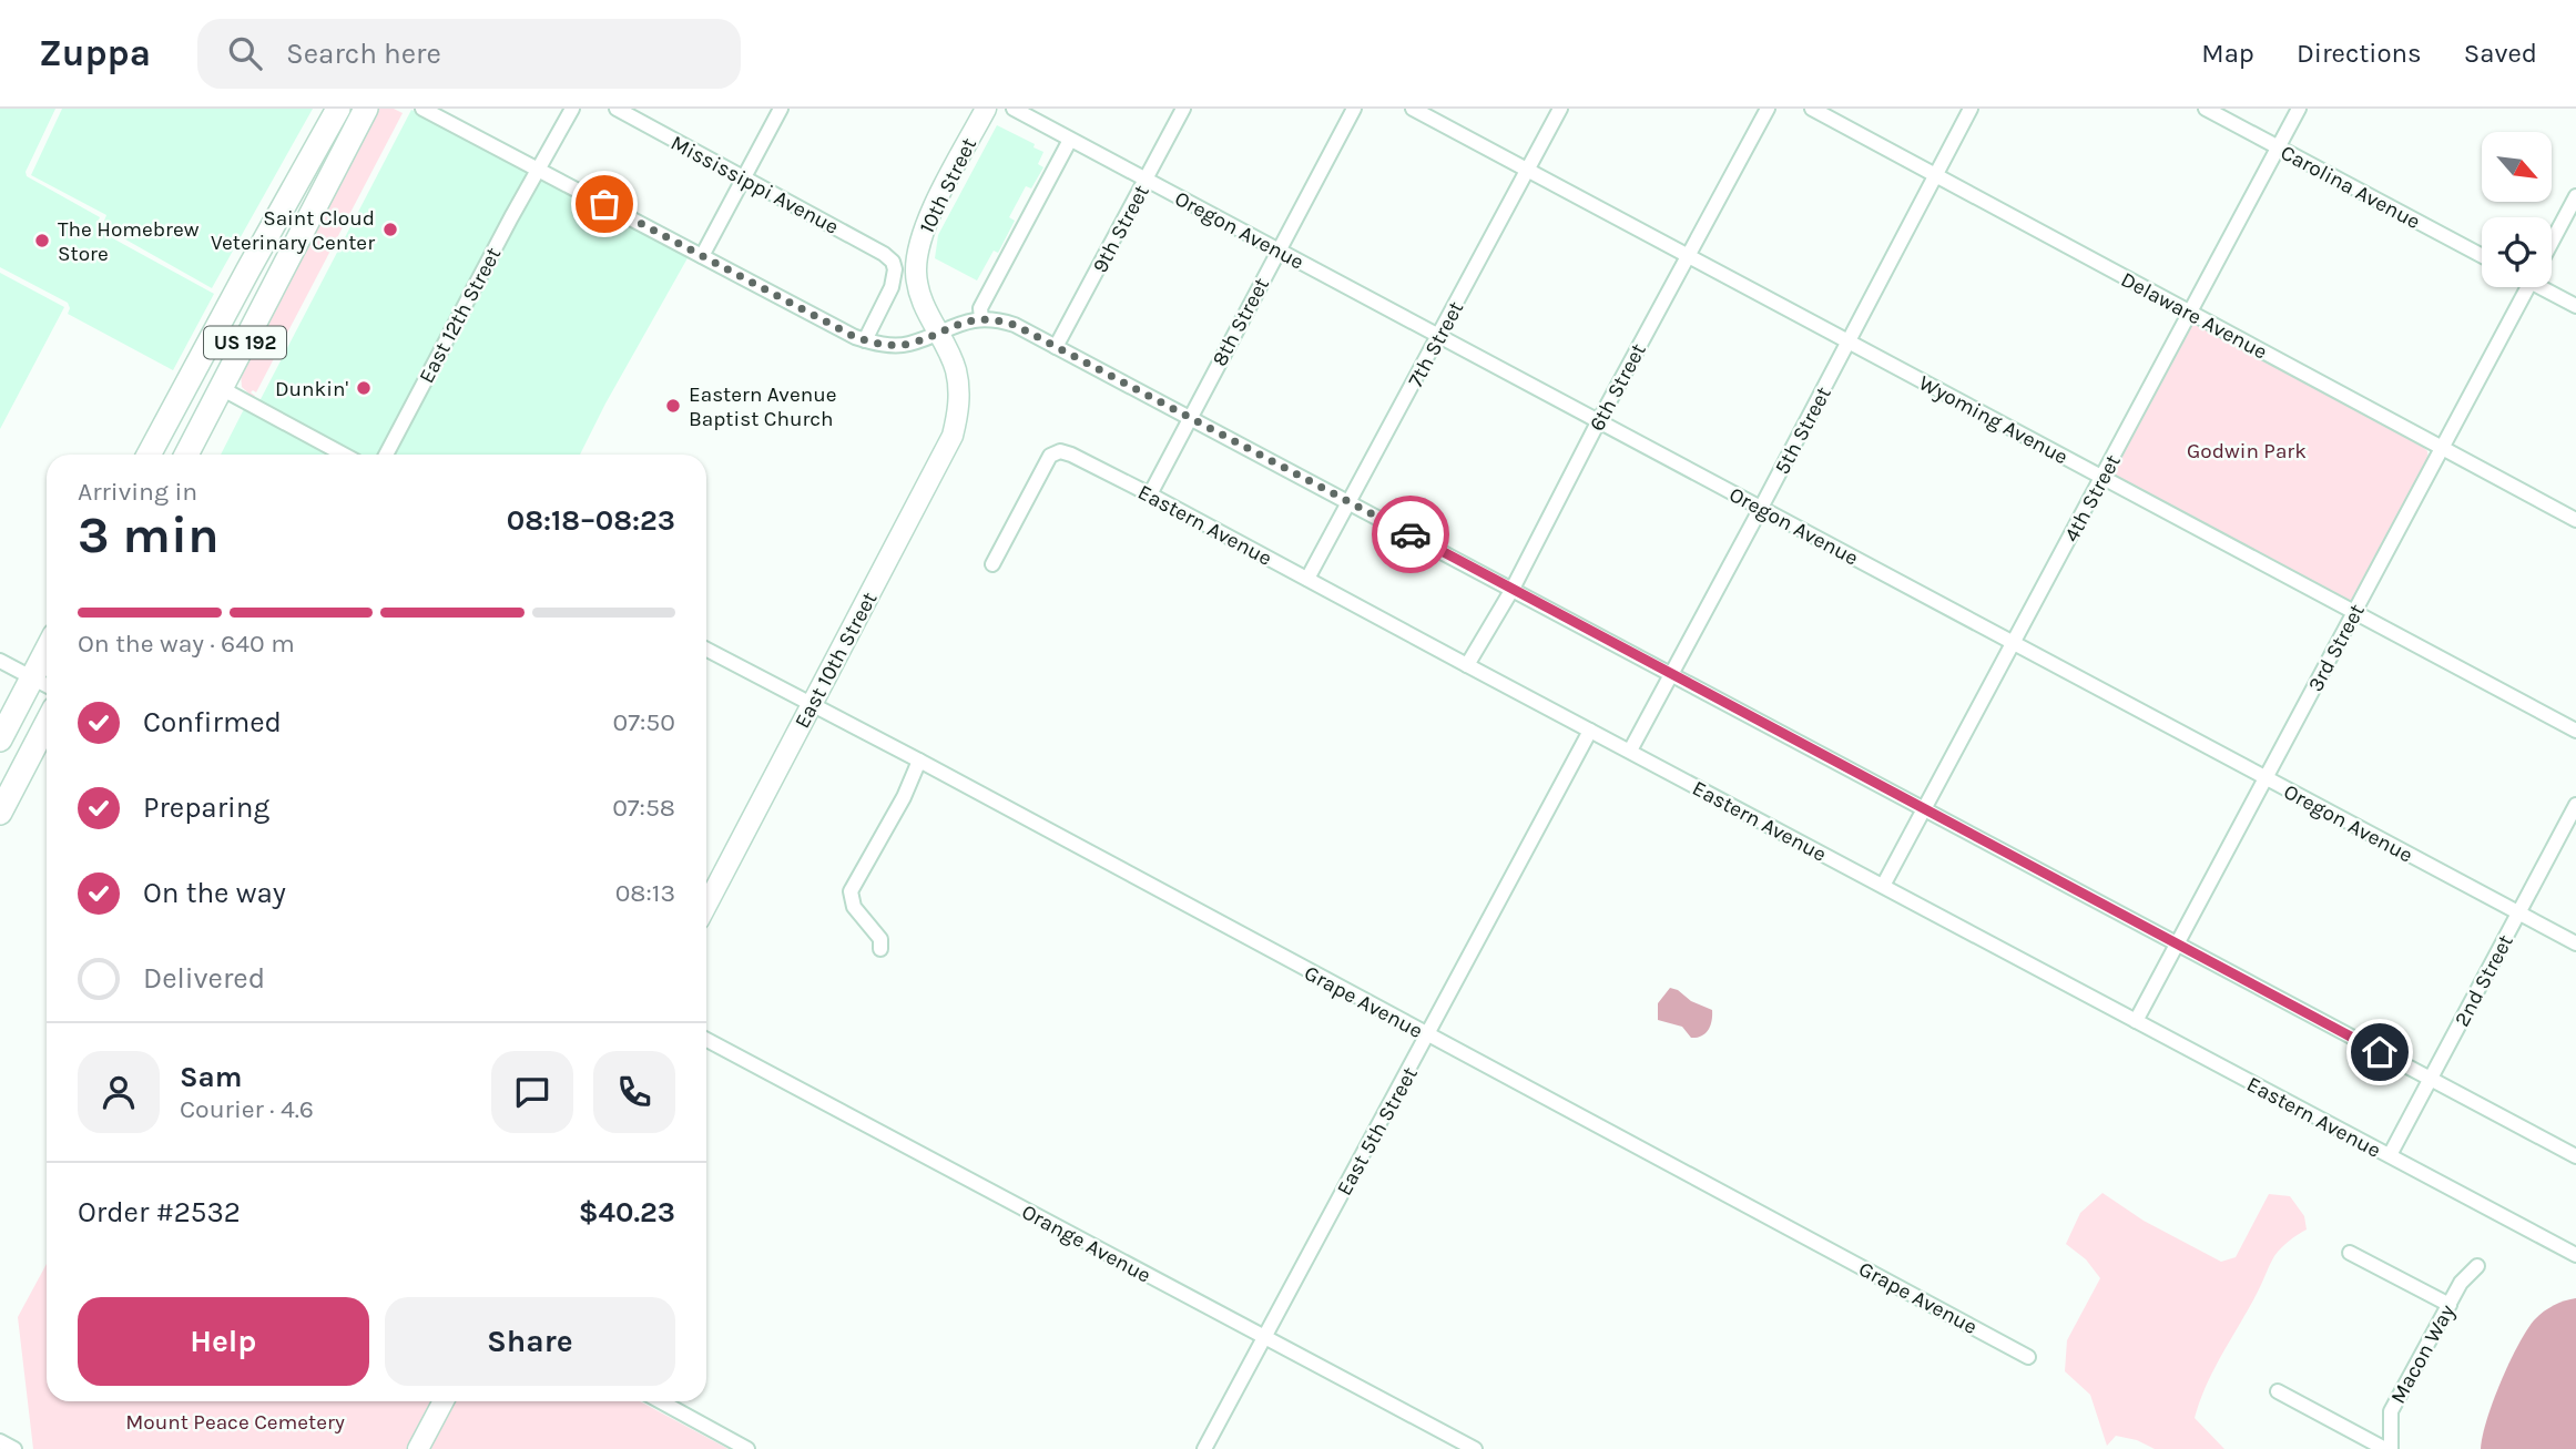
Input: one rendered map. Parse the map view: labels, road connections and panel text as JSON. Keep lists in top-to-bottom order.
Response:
{
  "streets": {
    "highway": ["US 192"],
    "street": [
      "Mississippi Avenue",
      "10th Street",
      "Carolina Avenue",
      "9th Street",
      "Oregon Avenue",
      "East 12th Street",
      "Delaware Avenue",
      "8th Street",
      "7th Street",
      "6th Street",
      "Wyoming Avenue",
      "5th Street",
      "4th Street",
      "Eastern Avenue",
      "3rd Street",
      "East 10th Street",
      "2nd Street",
      "Grape Avenue",
      "East 5th Street",
      "Orange Avenue",
      "Macon Way"
    ]
  },
  "crossings": [
    ["10th Street", "East 10th Street"],
    ["Carolina Avenue", "4th Street"],
    ["9th Street", "Oregon Avenue"],
    ["Oregon Avenue", "8th Street"],
    ["Oregon Avenue", "7th Street"],
    ["Oregon Avenue", "6th Street"],
    ["Oregon Avenue", "5th Street"],
    ["Oregon Avenue", "4th Street"],
    ["Oregon Avenue", "3rd Street"],
    ["Oregon Avenue", "2nd Street"],
    ["Delaware Avenue", "5th Street"],
    ["Delaware Avenue", "4th Street"],
    ["Delaware Avenue", "3rd Street"],
    ["8th Street", "Eastern Avenue"],
    ["7th Street", "Wyoming Avenue"],
    ["7th Street", "Eastern Avenue"],
    ["6th Street", "Wyoming Avenue"],
    ["6th Street", "Eastern Avenue"],
    ["Wyoming Avenue", "5th Street"],
    ["Wyoming Avenue", "4th Street"],
    ["Wyoming Avenue", "3rd Street"],
    ["5th Street", "Eastern Avenue"],
    ["4th Street", "Eastern Avenue"],
    ["Eastern Avenue", "3rd Street"],
    ["Eastern Avenue", "2nd Street"],
    ["Eastern Avenue", "East 5th Street"],
    ["East 10th Street", "Grape Avenue"],
    ["Grape Avenue", "East 5th Street"],
    ["East 5th Street", "Orange Avenue"]
  ],
  "parks": ["Godwin Park", "Mount Peace Cemetery"],
  "places": [
    "Saint Cloud Veterinary Center",
    "The Homebrew Store",
    "Dunkin'",
    "Eastern Avenue Baptist Church"
  ],
  "north": "bottom right",
  "page": {
    "header": "Zuppa",
    "search": "Search here",
    "nav": ["Map", "Directions", "Saved"],
    "heading": ["3 min", "Arriving in", "08:18–08:23"],
    "panel": [
      "Sam",
      "Courier · 4.6",
      "Order #2532",
      "$40.23"
    ],
    "bar": "On the way · 640 m",
    "list": [
      ["Confirmed", "07:50"],
      ["Preparing", "07:58"],
      ["On the way", "08:13"],
      "Delivered"
    ],
    "buttons": ["Help", "Share"]
  }
}
